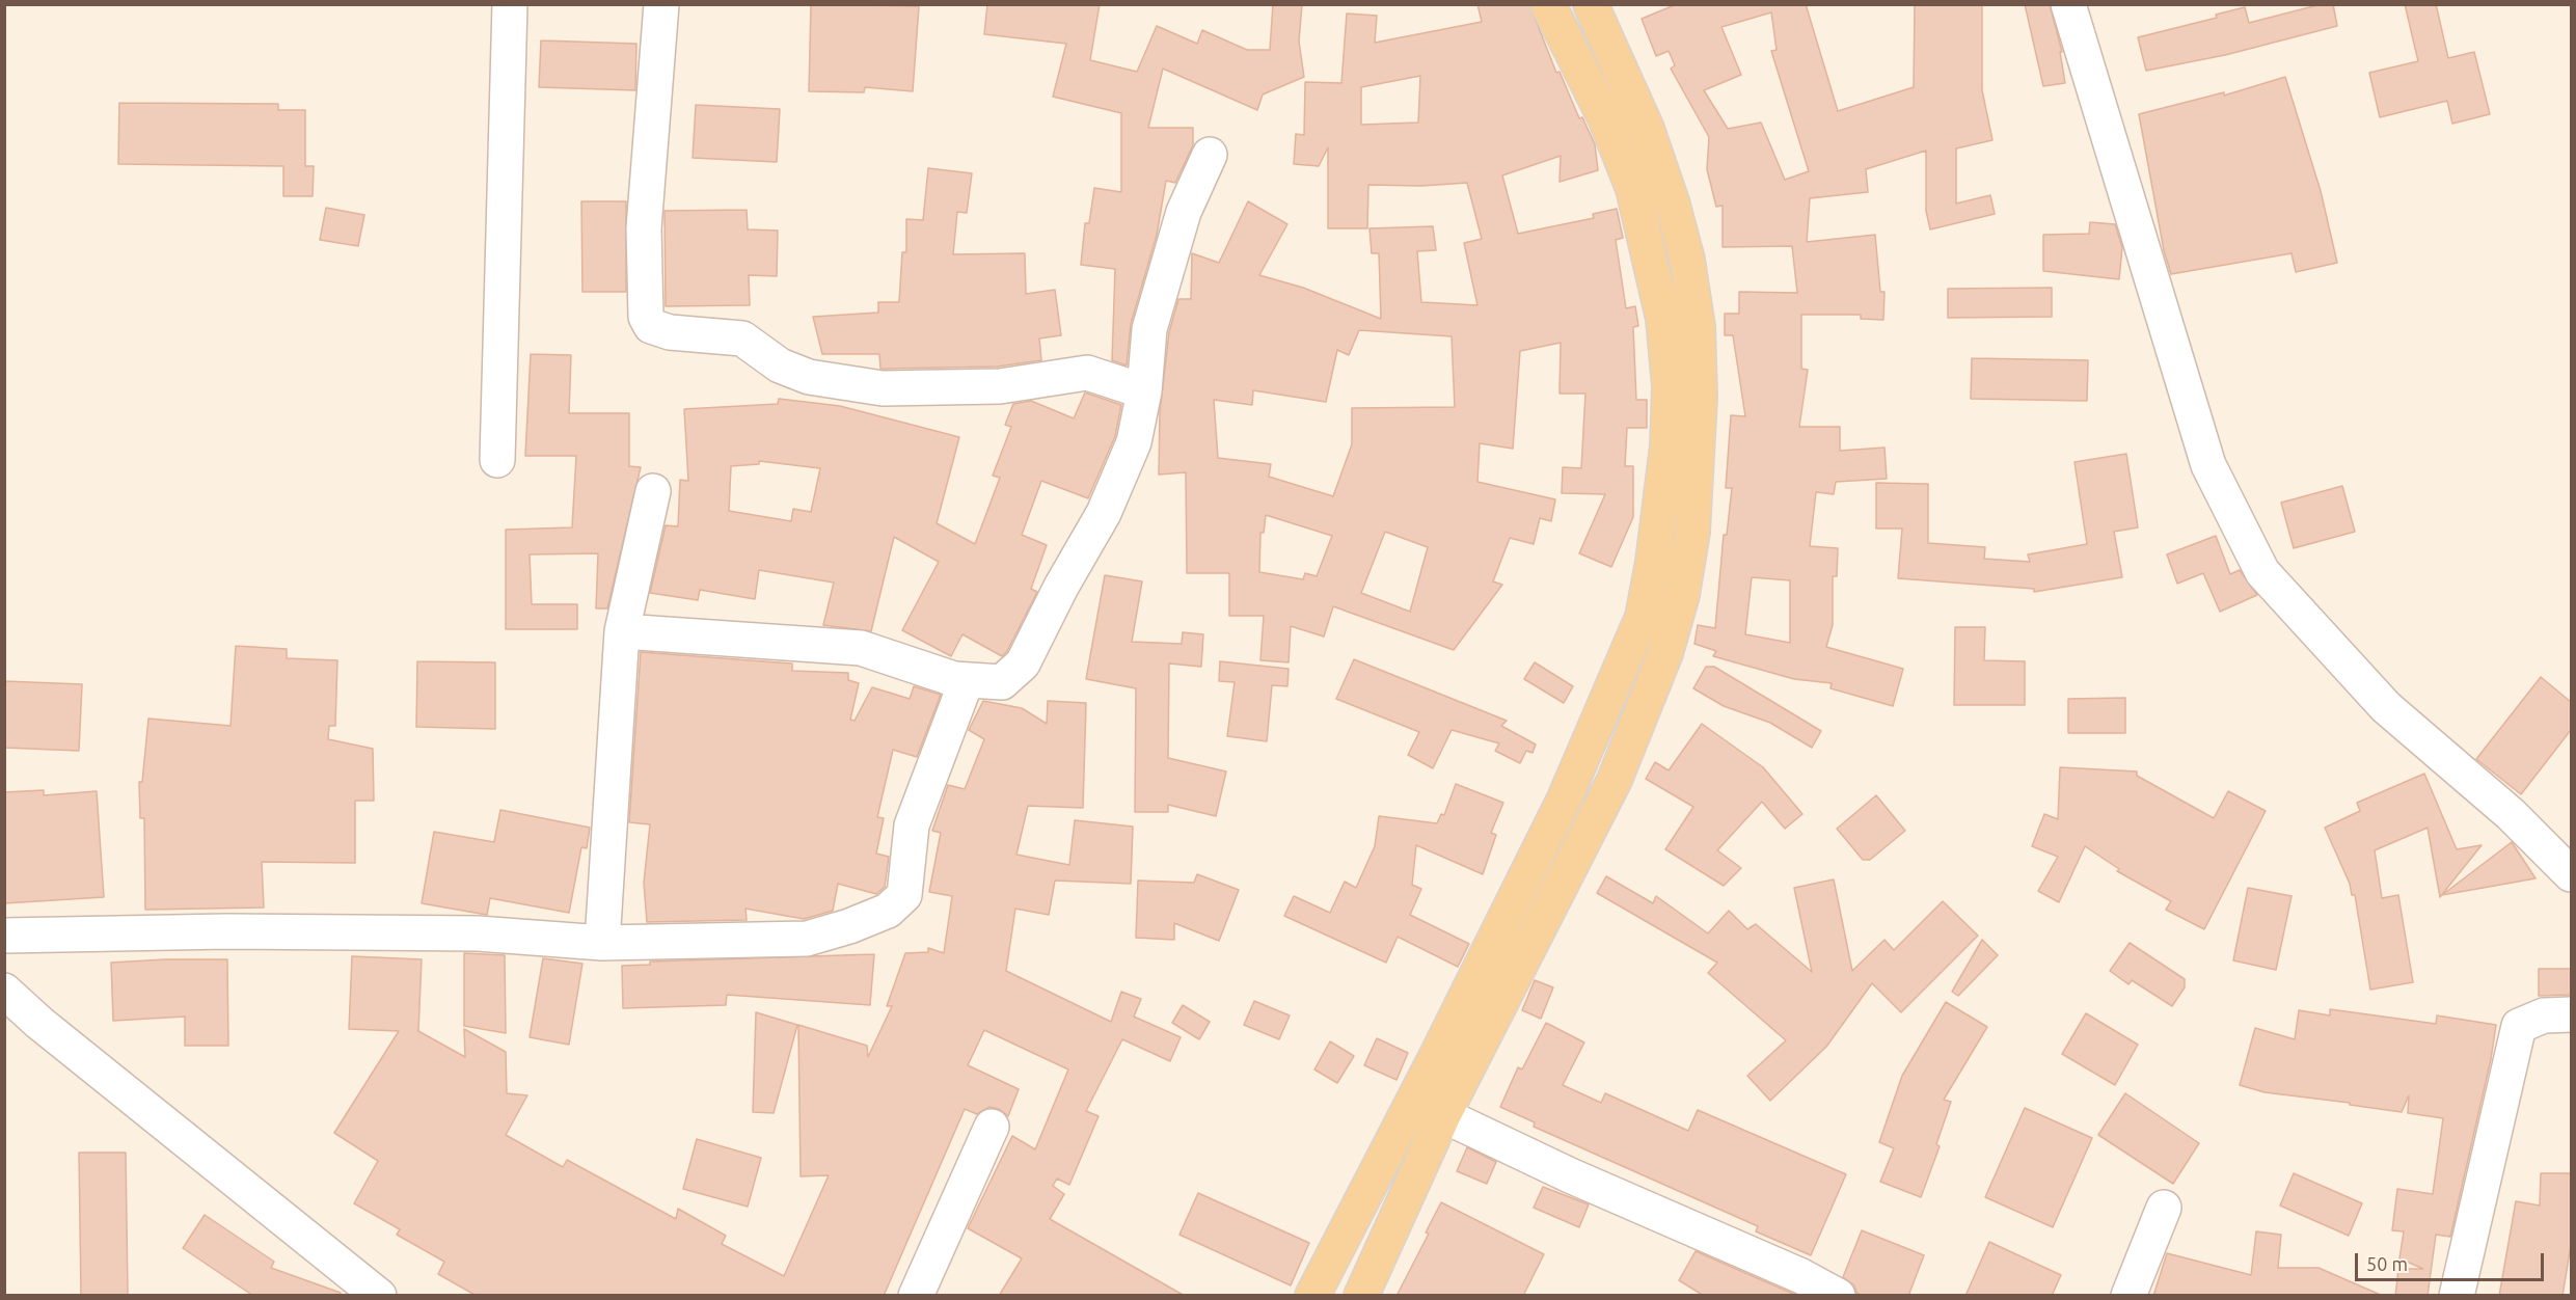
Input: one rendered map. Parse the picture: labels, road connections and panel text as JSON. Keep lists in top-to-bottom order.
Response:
{
  "scale_bar": "50 m"
}
